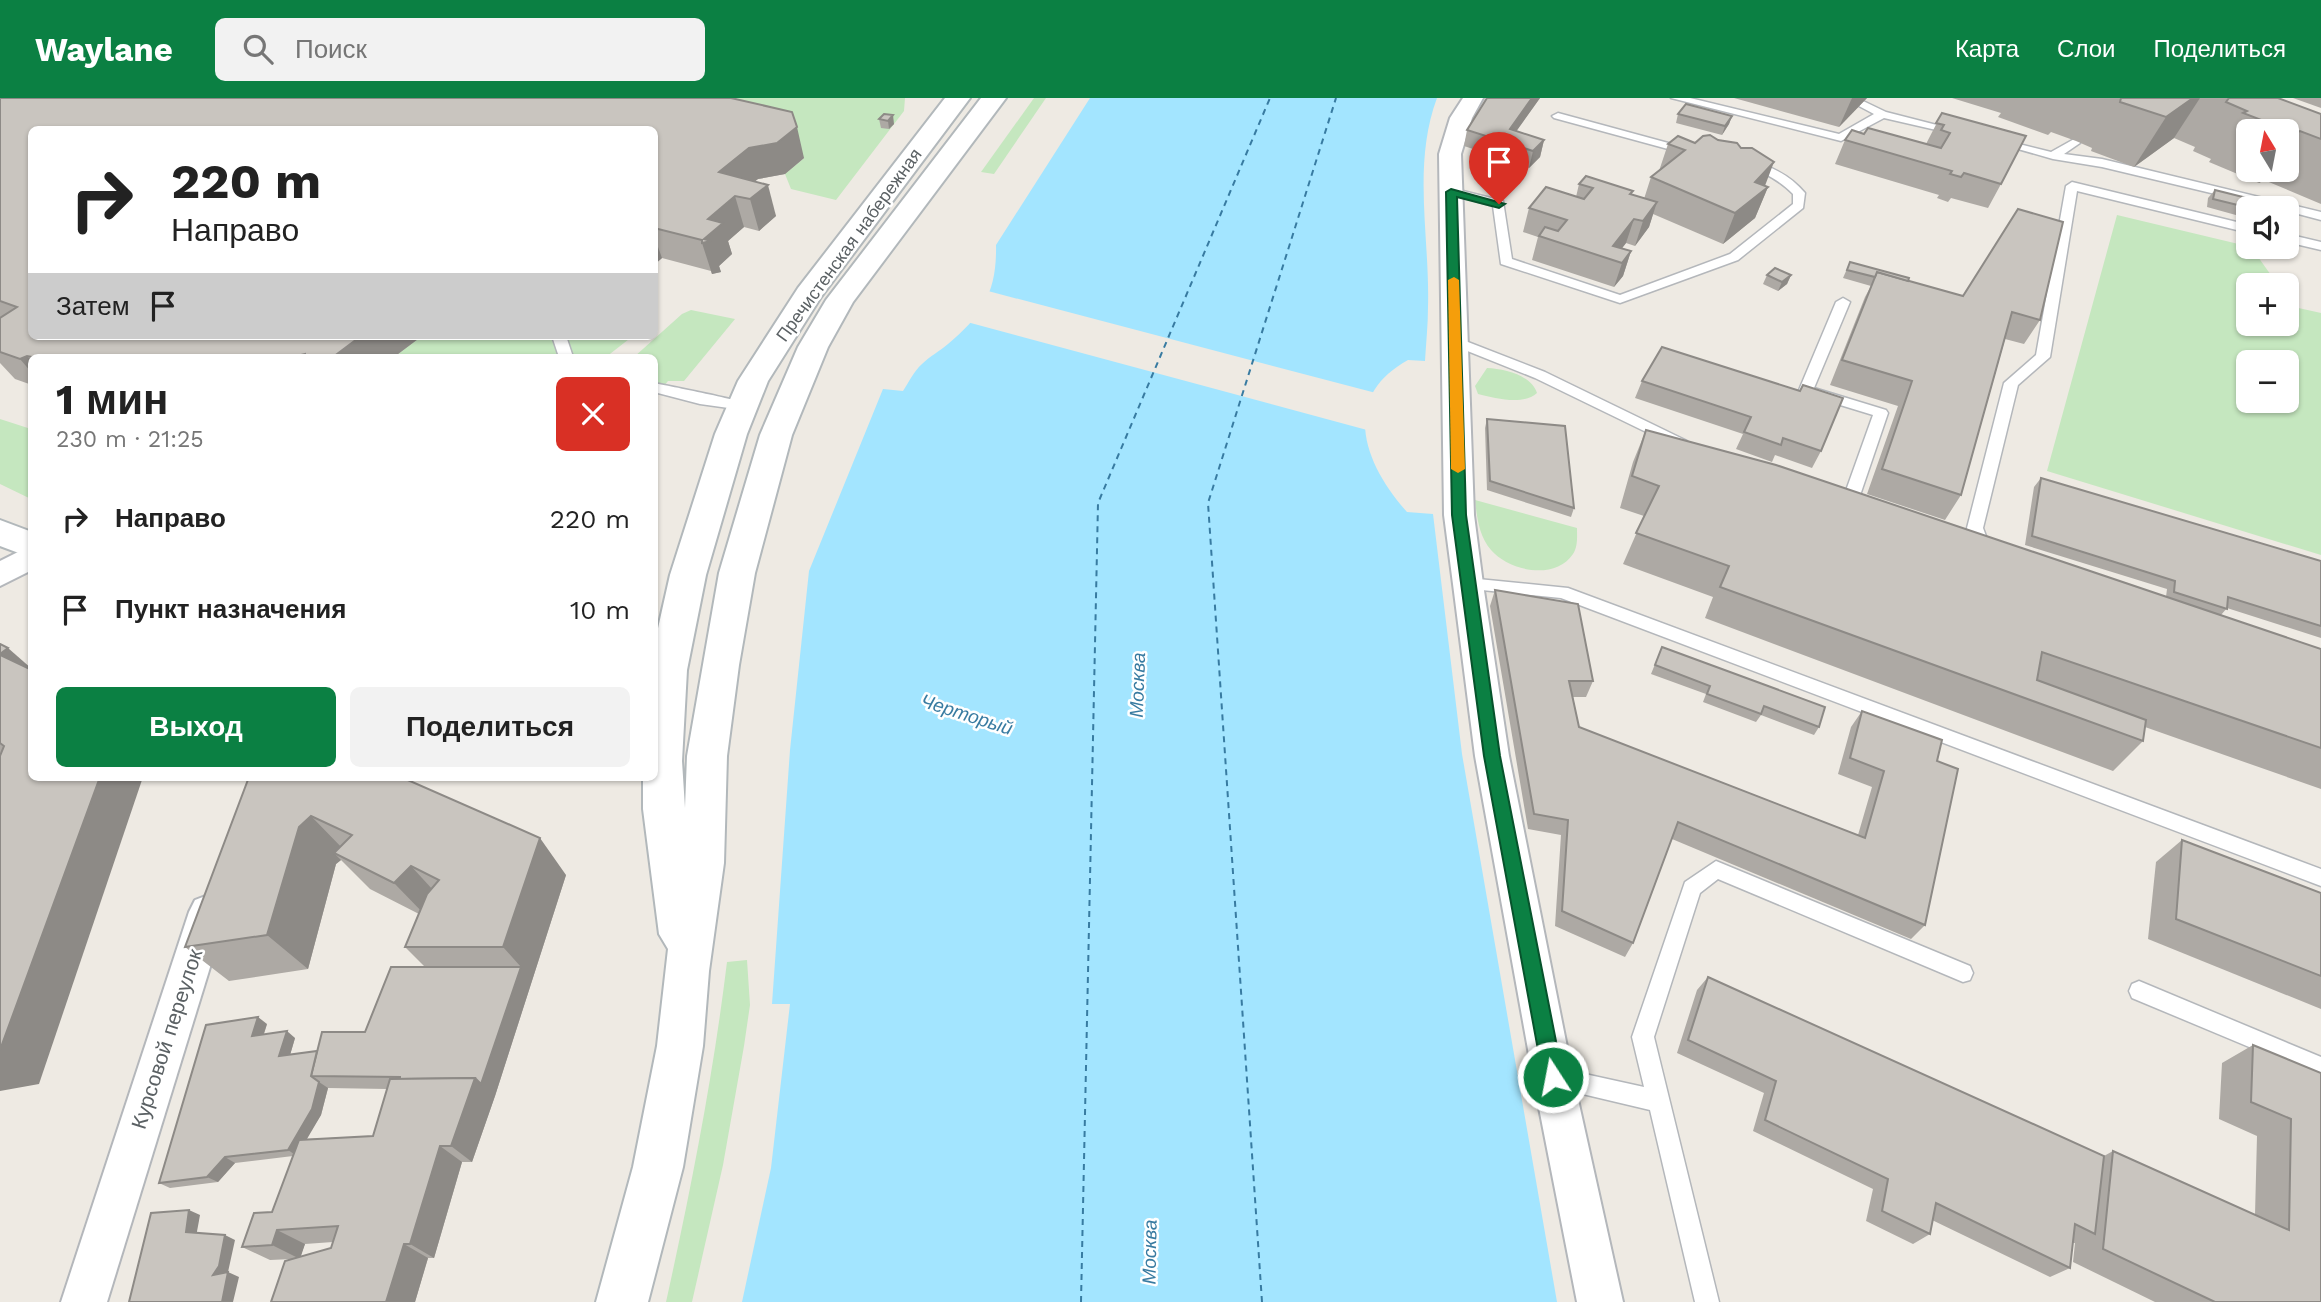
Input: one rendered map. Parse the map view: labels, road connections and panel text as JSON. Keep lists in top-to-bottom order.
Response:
{
  "streets": {
    "main road": ["Пречистенская набережная"],
    "street": ["Курсовой переулок"]
  },
  "water": ["Москва", "Черторый"],
  "north": "top",
  "page": {
    "header": "Waylane",
    "search": "Поиск",
    "nav": ["Карта", "Слои", "Поделиться"],
    "map_buttons": ["+", "−"],
    "turn": ["220 m", "Направо"],
    "then": "Затем",
    "heading": ["1 мин", "230 m · 21:25"],
    "list": [
      {
        "name": "Направо",
        "value": "220 m"
      },
      {
        "name": "Пункт назначения",
        "value": "10 m"
      }
    ],
    "buttons": ["Выход", "Поделиться"]
  }
}
